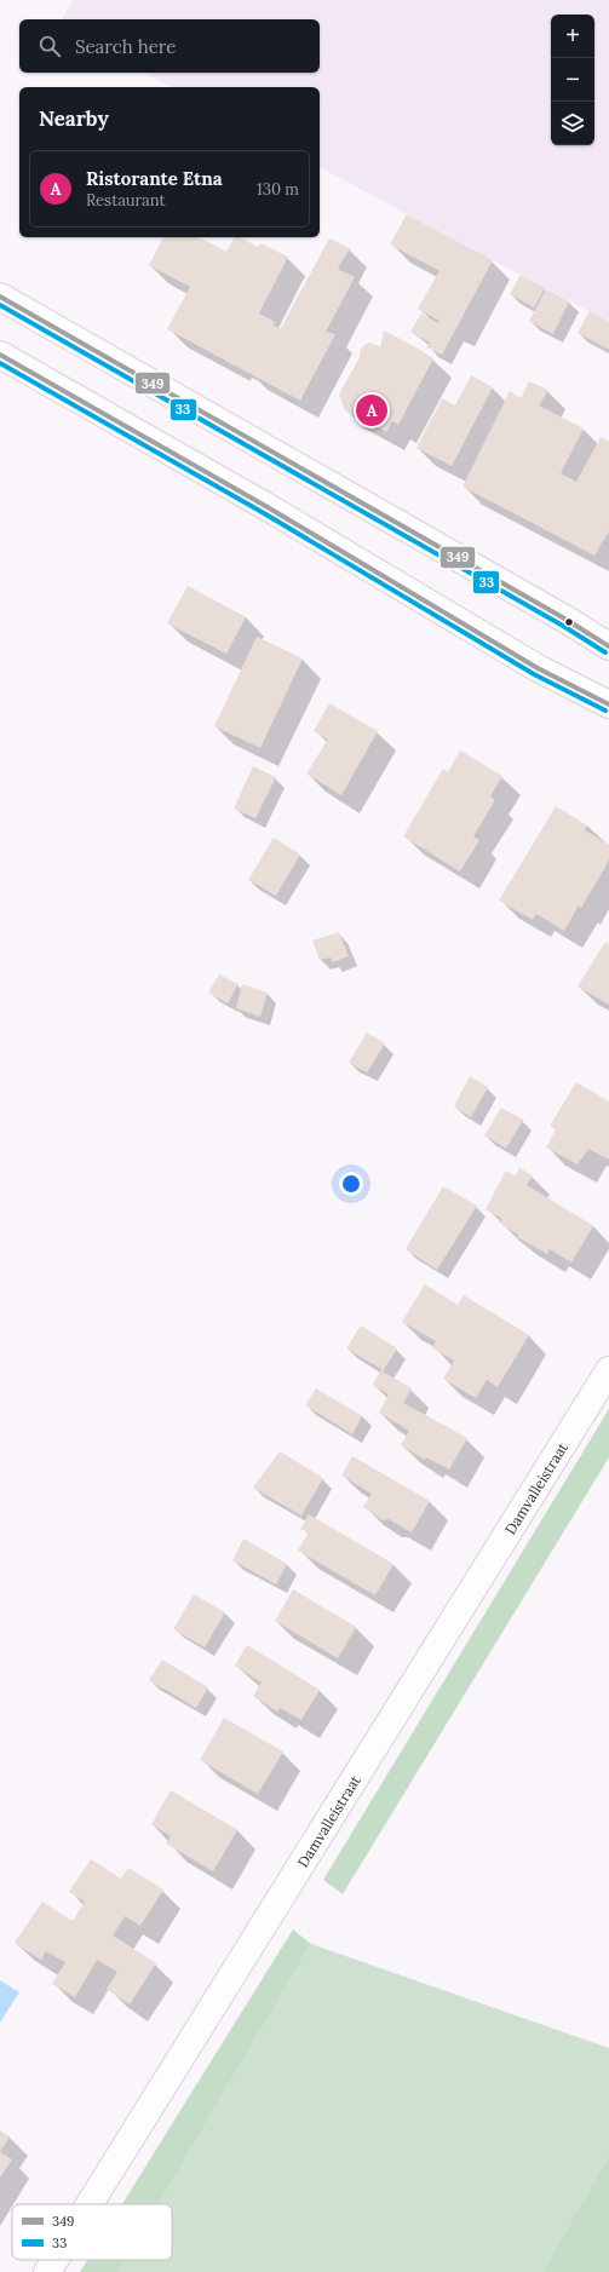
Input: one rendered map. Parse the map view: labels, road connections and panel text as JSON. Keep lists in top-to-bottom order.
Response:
{
  "streets": {
    "main road": ["Damvalleistraat"]
  },
  "lines": ["transit line 349", "transit line 33"],
  "legend": ["349", "33"],
  "page": {
    "map_buttons": ["+", "−"],
    "search": "Search here",
    "heading": "Nearby",
    "list": [
      {
        "mark": "A",
        "name": "Ristorante Etna",
        "note": "Restaurant",
        "value": "130 m"
      }
    ],
    "pins": "A"
  }
}
